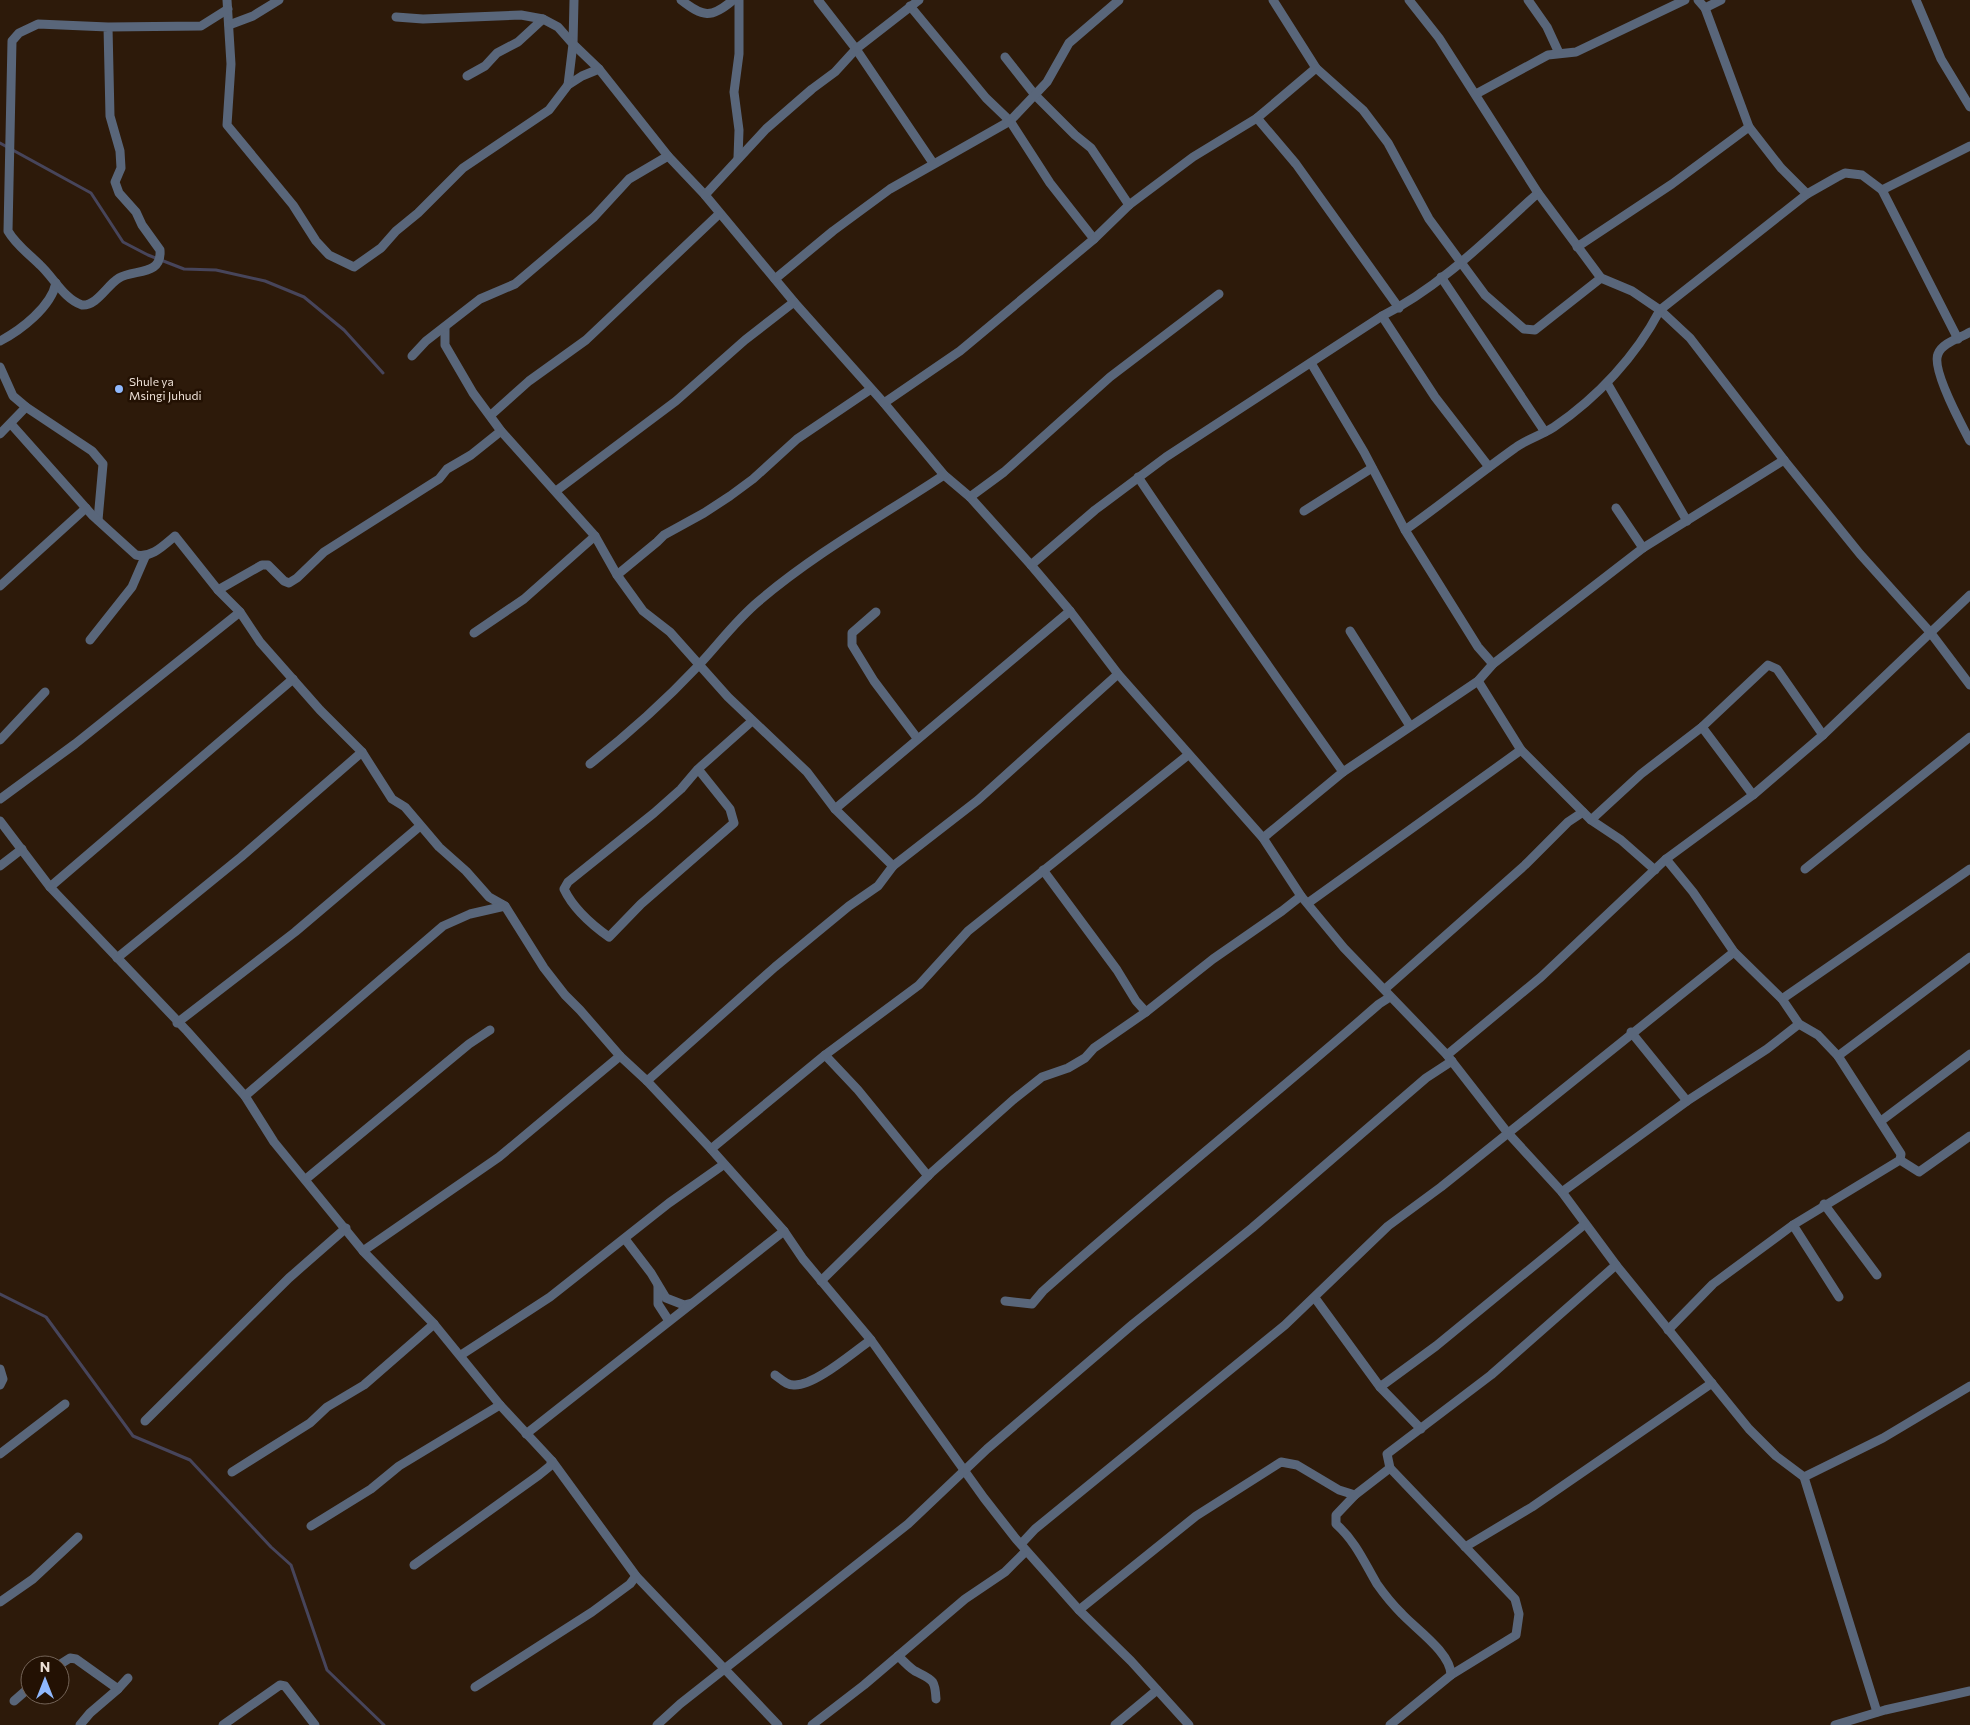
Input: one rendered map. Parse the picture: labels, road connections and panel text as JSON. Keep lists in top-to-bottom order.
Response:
{
  "places": ["Shule ya Msingi Juhudi"],
  "north": "top"
}
